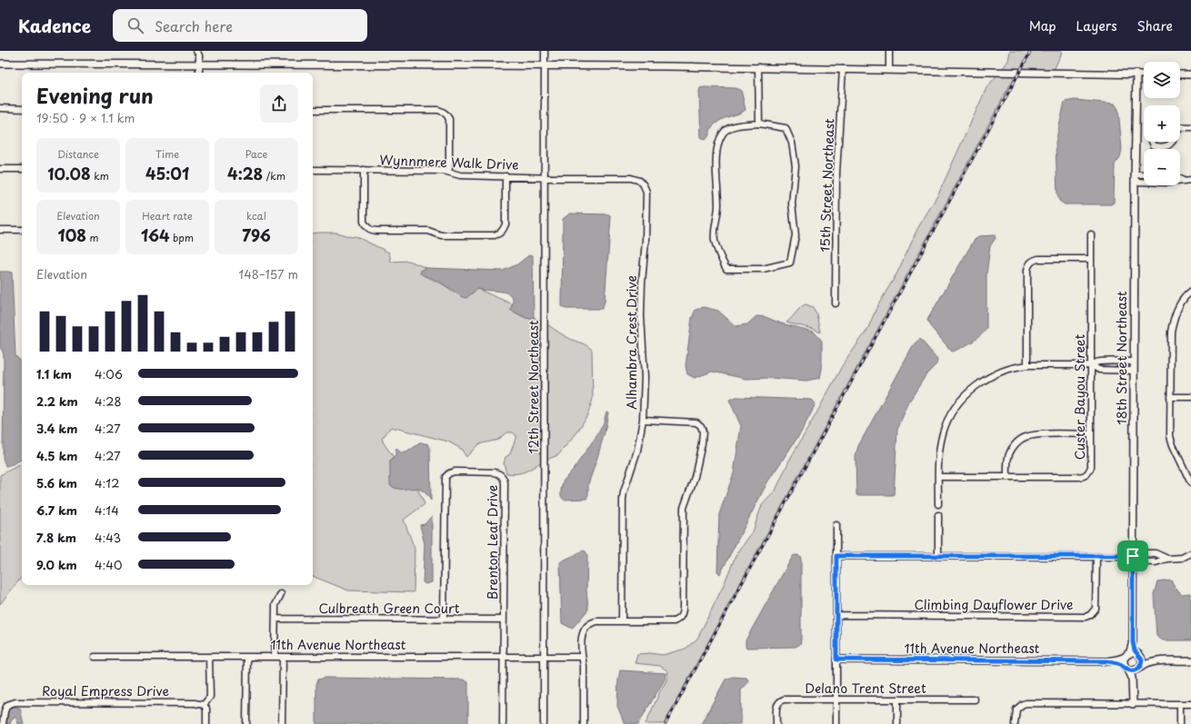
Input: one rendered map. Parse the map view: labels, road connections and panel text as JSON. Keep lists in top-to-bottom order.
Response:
{
  "streets": {
    "street": [
      "Wynnmere Walk Drive",
      "15th Street Northeast",
      "Alhambra Crest Drive",
      "18th Street Northeast",
      "12th Street Northeast",
      "Custer Bayou Street",
      "Brenton Leaf Drive",
      "Climbing Dayflower Drive",
      "Culbreath Green Court",
      "11th Avenue Northeast",
      "Delano Trent Street",
      "Royal Empress Drive"
    ]
  },
  "crossings": [
    ["Wynnmere Walk Drive", "Alhambra Crest Drive"],
    ["Wynnmere Walk Drive", "12th Street Northeast"],
    ["Alhambra Crest Drive", "12th Street Northeast"],
    ["18th Street Northeast", "11th Avenue Northeast"],
    ["12th Street Northeast", "11th Avenue Northeast"],
    ["Brenton Leaf Drive", "Culbreath Green Court"],
    ["Brenton Leaf Drive", "11th Avenue Northeast"]
  ],
  "page": {
    "header": "Kadence",
    "search": "Search here",
    "nav": ["Map", "Layers", "Share"],
    "map_buttons": ["+", "−"],
    "heading": ["Evening run", "19:50 · 9 × 1.1 km"],
    "stats": [
      ["Distance", "10.08 km"],
      ["Time", "45:01"],
      ["Pace", "4:28 /km"],
      ["Elevation", "108 m"],
      ["Heart rate", "164 bpm"],
      ["kcal", "796"]
    ],
    "chart": ["Elevation", "148–157 m"],
    "list": [
      {
        "name": "1.1 km",
        "note": "4:06"
      },
      {
        "name": "2.2 km",
        "note": "4:28"
      },
      {
        "name": "3.4 km",
        "note": "4:27"
      },
      {
        "name": "4.5 km",
        "note": "4:27"
      },
      {
        "name": "5.6 km",
        "note": "4:12"
      },
      {
        "name": "6.7 km",
        "note": "4:14"
      },
      {
        "name": "7.8 km",
        "note": "4:43"
      },
      {
        "name": "9.0 km",
        "note": "4:40"
      }
    ]
  }
}
